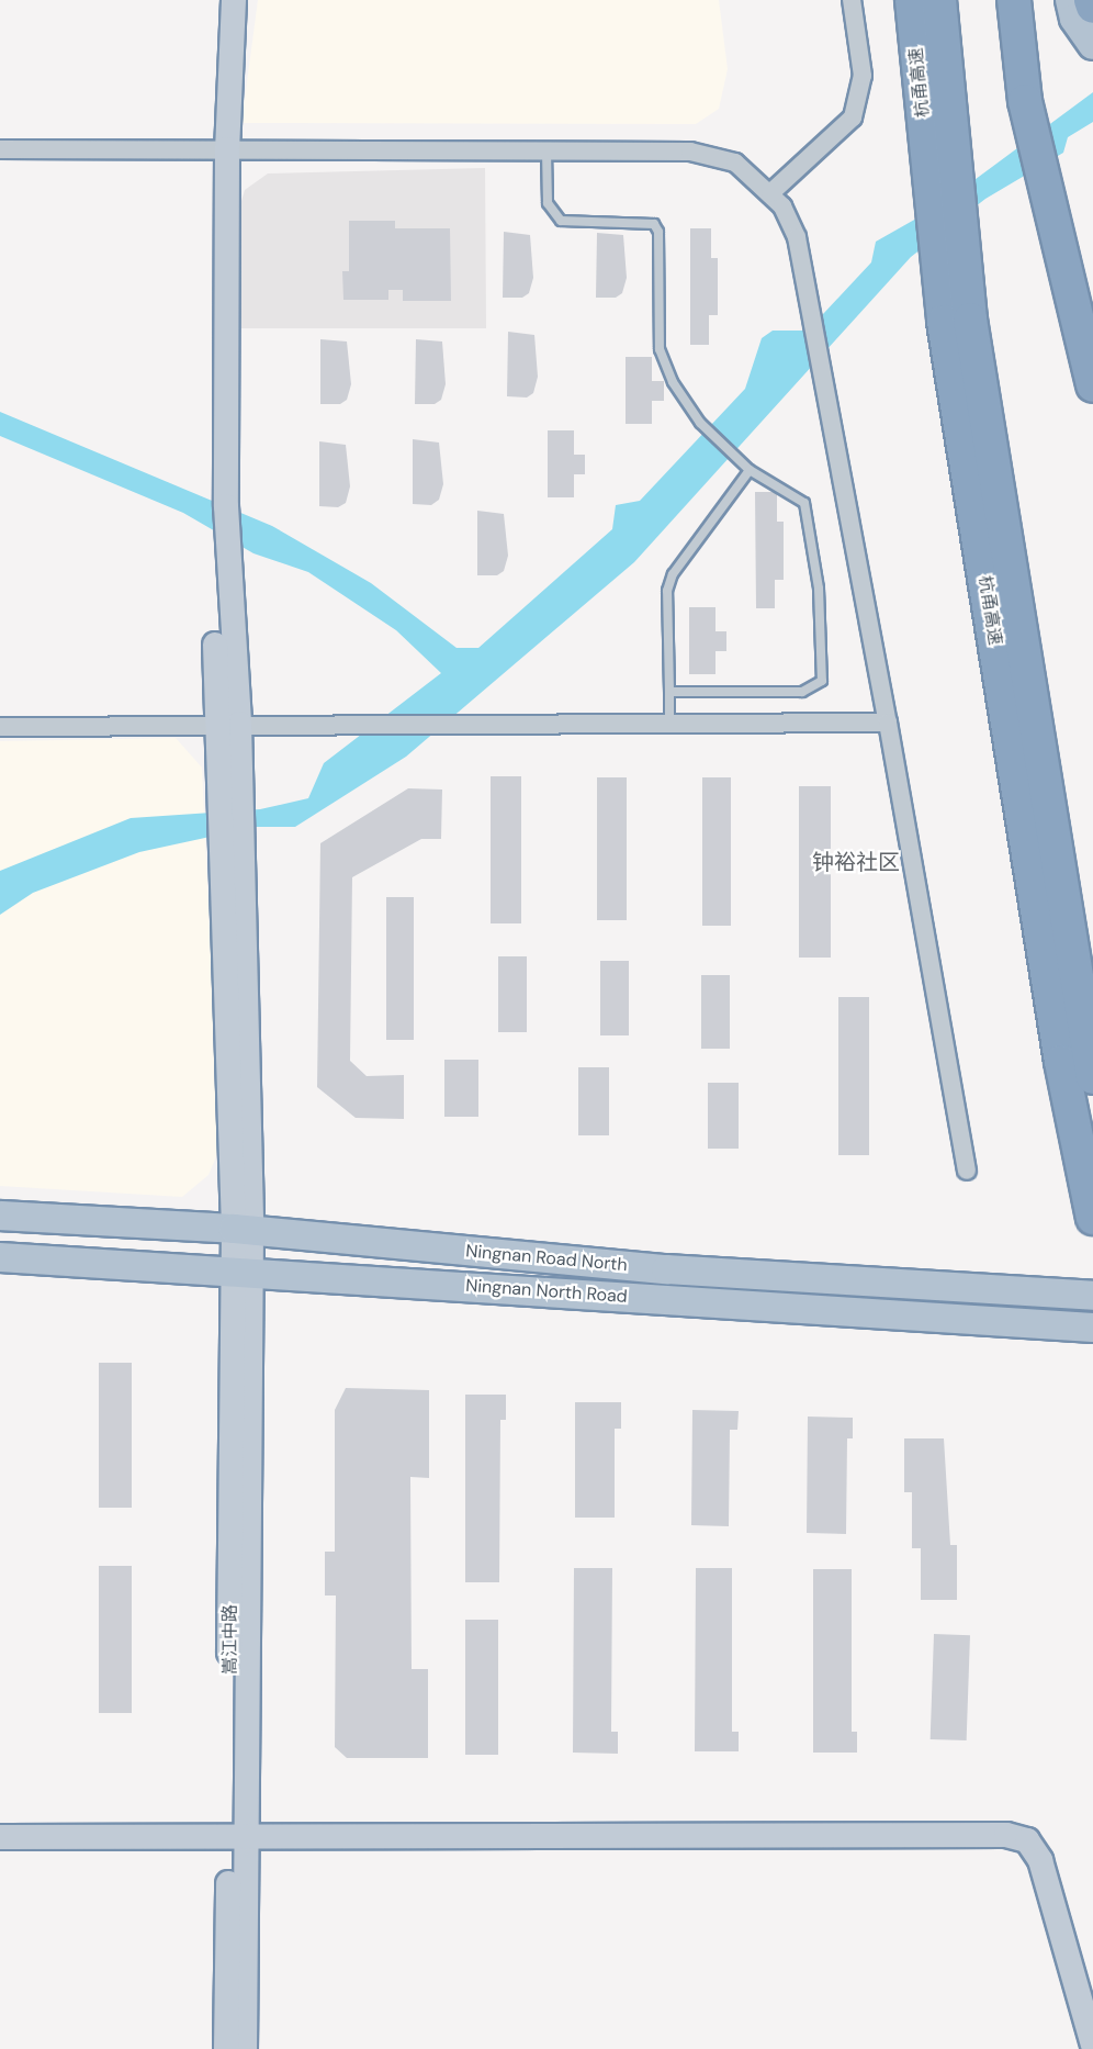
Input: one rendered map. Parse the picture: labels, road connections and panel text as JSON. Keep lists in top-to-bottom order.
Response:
{
  "streets": {
    "highway": ["杭甬高速"],
    "main road": ["Ningnan Road North", "Ningnan North Road"],
    "street": ["嵩江中路"]
  },
  "crossings": [
    ["Ningnan Road North", "嵩江中路"],
    ["Ningnan North Road", "嵩江中路"]
  ],
  "districts": ["钟裕社区"]
}
